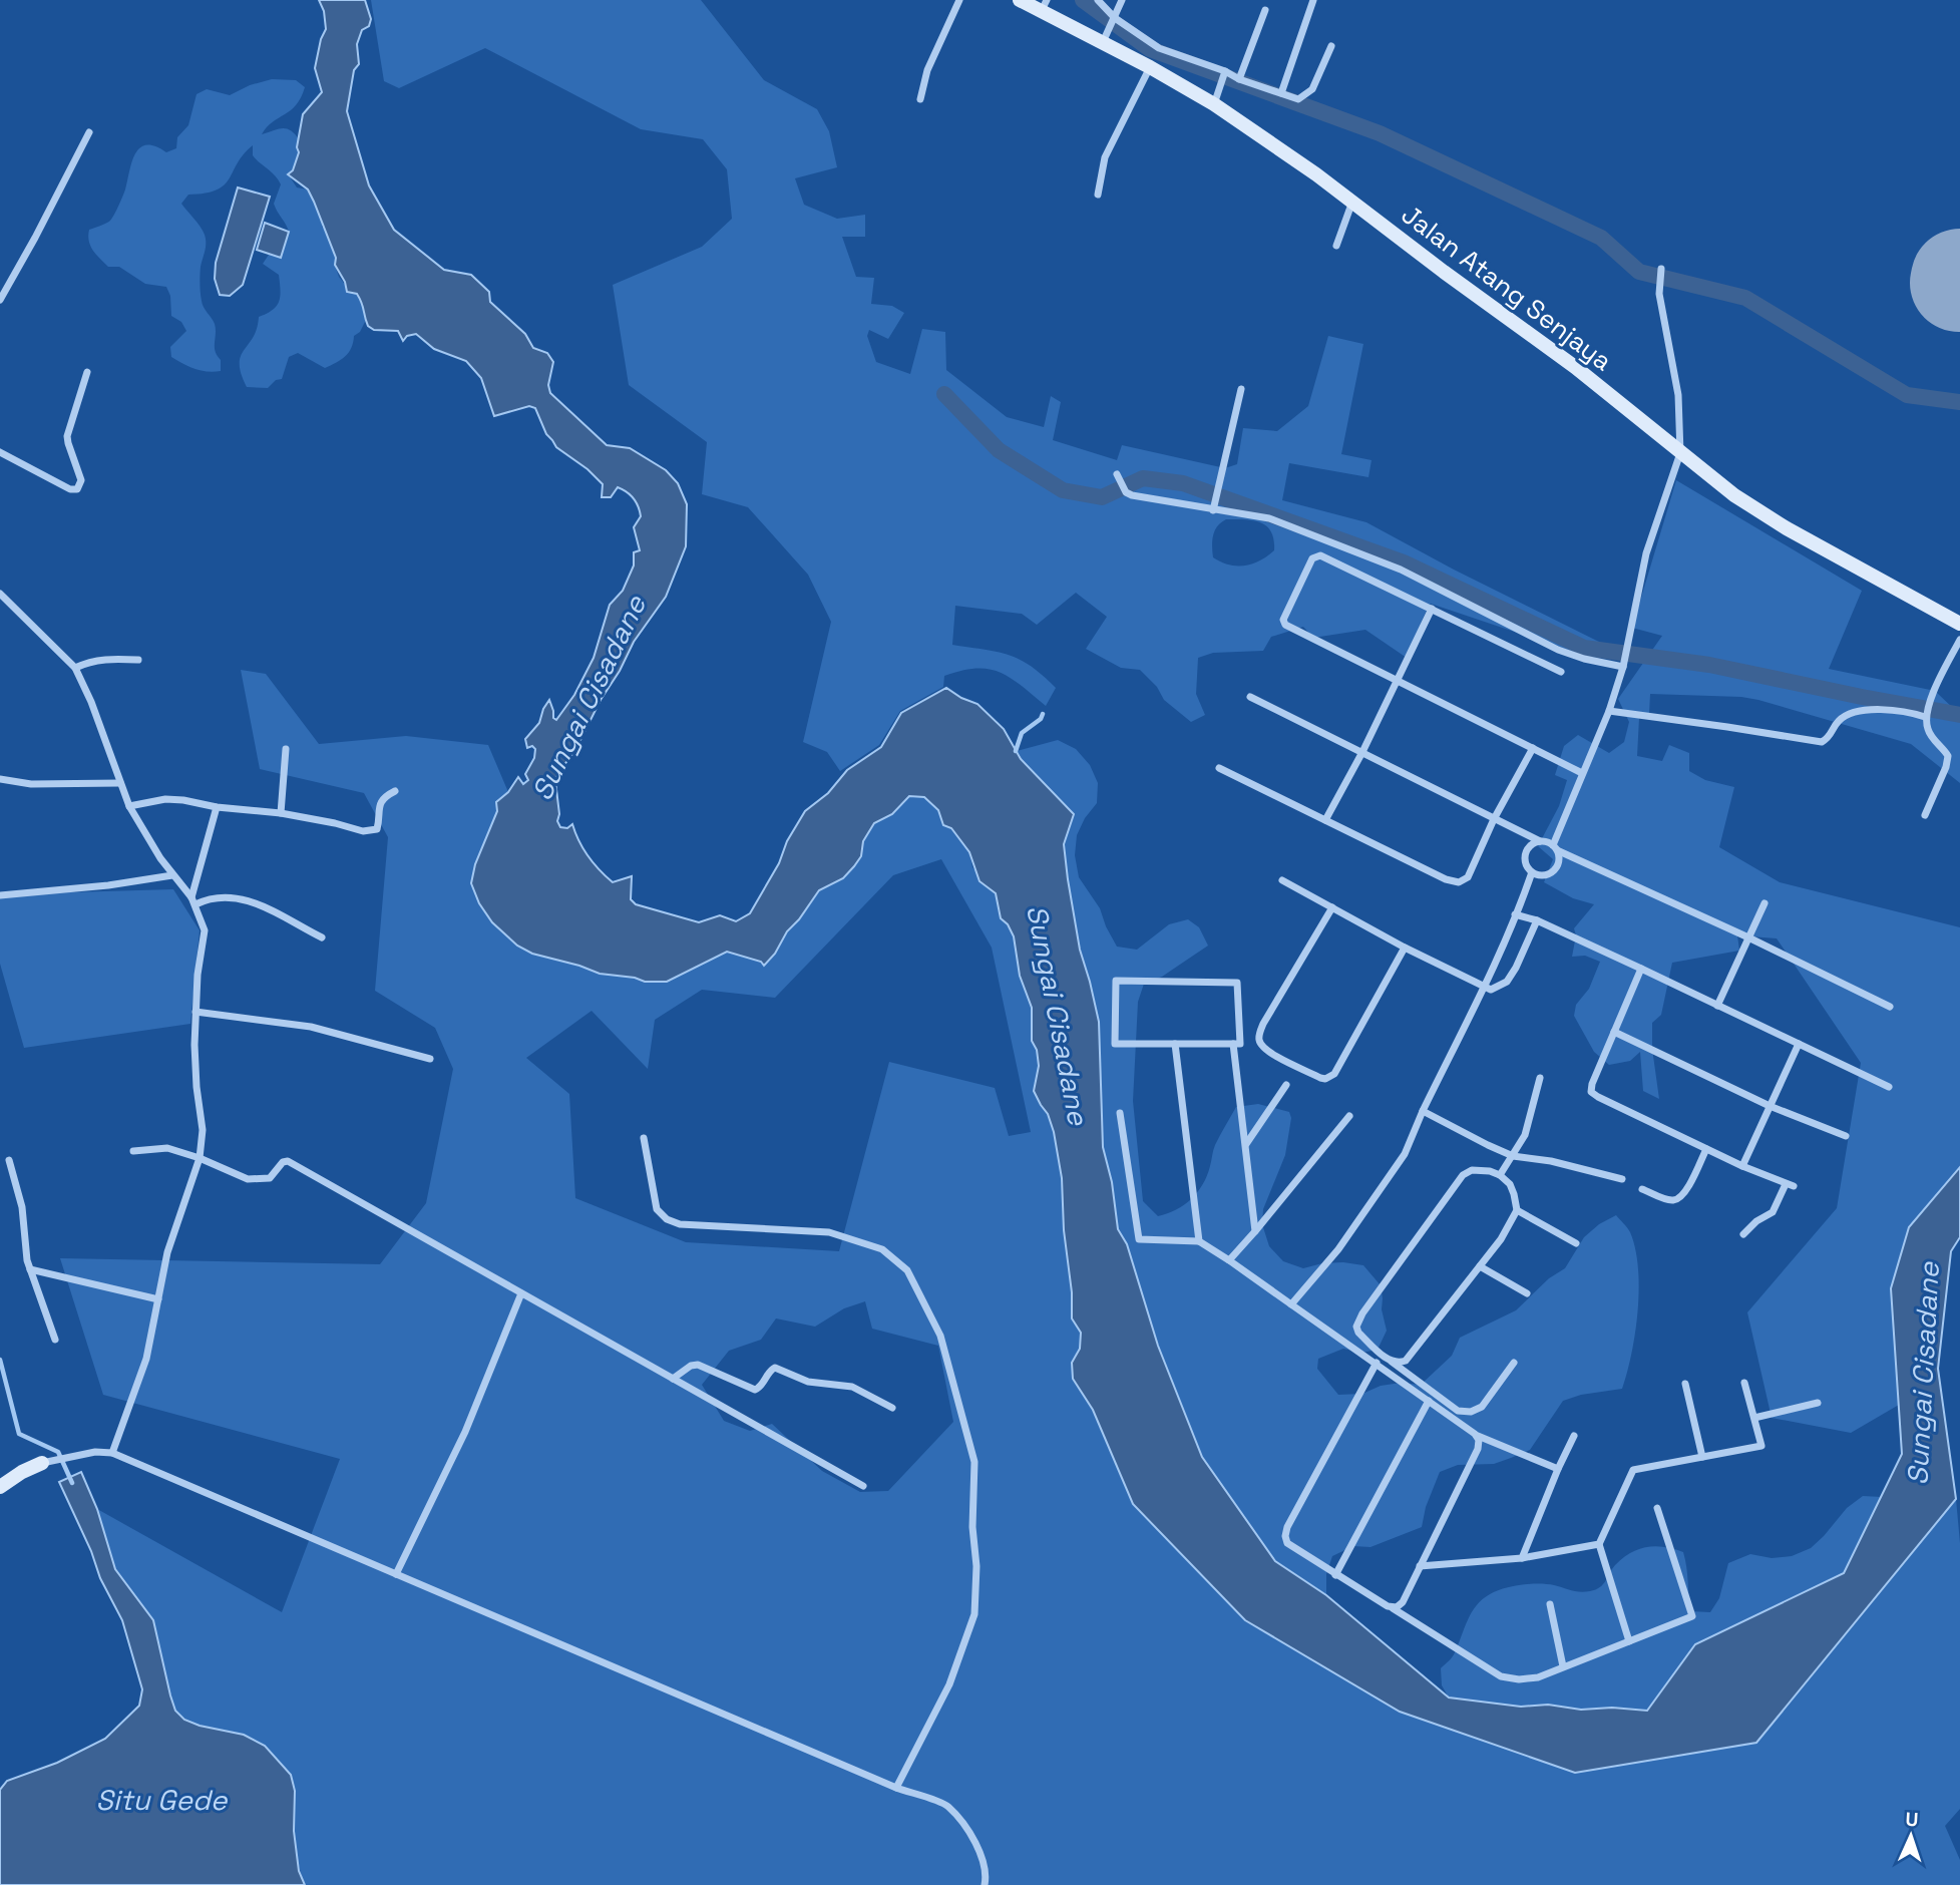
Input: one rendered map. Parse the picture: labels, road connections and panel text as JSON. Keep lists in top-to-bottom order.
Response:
{
  "streets": {
    "main road": ["Jalan Atang Senjaya"]
  },
  "water": ["Sungai Cisadane", "Situ Gede"],
  "north": "top"
}
